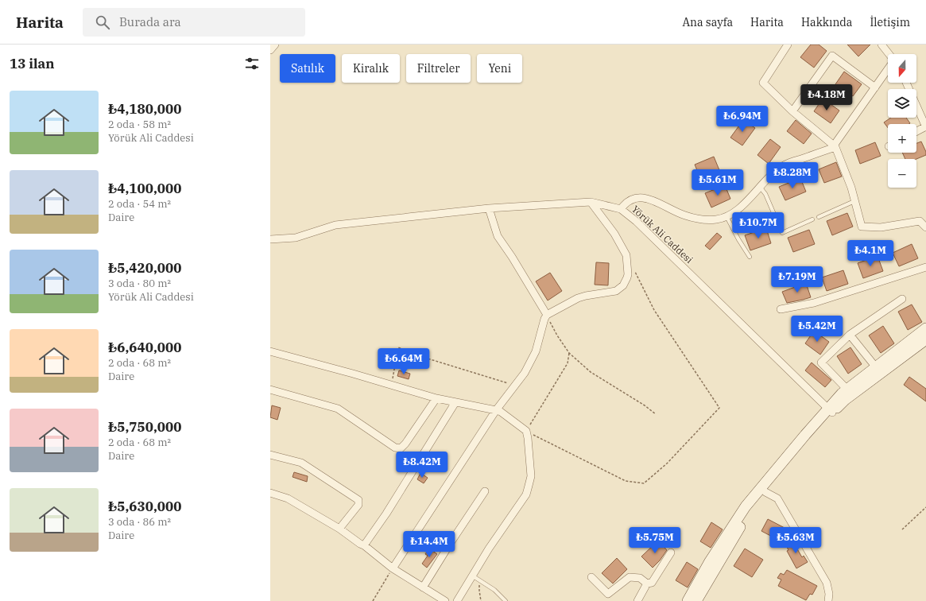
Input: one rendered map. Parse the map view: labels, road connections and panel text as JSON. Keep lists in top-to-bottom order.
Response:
{
  "streets": {
    "street": ["Yörük Ali Caddesi"]
  },
  "north": "bottom",
  "page": {
    "header": "Harita",
    "search": "Burada ara",
    "nav": [
      "Ana sayfa",
      "Harita",
      "Hakkında",
      "İletişim"
    ],
    "heading": "13 ilan",
    "map_buttons": ["+", "−"],
    "chip": [
      "Satılık",
      "Kiralık",
      "Filtreler",
      "Yeni"
    ],
    "list": [
      {
        "name": "₺4,180,000",
        "note": "2 oda · 58 m² · Yörük Ali Caddesi"
      },
      {
        "name": "₺4,100,000",
        "note": "2 oda · 54 m² · Daire"
      },
      {
        "name": "₺5,420,000",
        "note": "3 oda · 80 m² · Yörük Ali Caddesi"
      },
      {
        "name": "₺6,640,000",
        "note": "2 oda · 68 m² · Daire"
      },
      {
        "name": "₺5,750,000",
        "note": "2 oda · 68 m² · Daire"
      },
      {
        "name": "₺5,630,000",
        "note": "3 oda · 86 m² · Daire"
      }
    ],
    "price": [
      "₺4.18M",
      "₺6.94M",
      "₺8.28M",
      "₺5.61M",
      "₺10.7M",
      "₺4.1M",
      "₺7.19M",
      "₺5.42M",
      "₺6.64M",
      "₺8.42M",
      "₺5.75M",
      "₺5.63M",
      "₺14.4M"
    ]
  }
}
